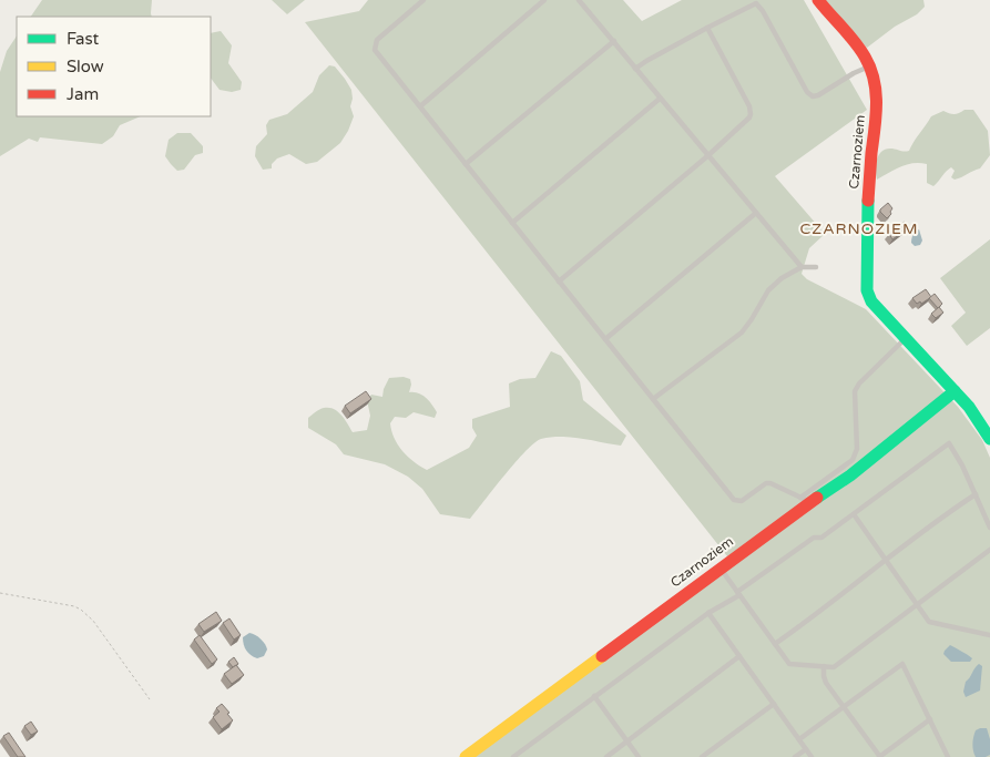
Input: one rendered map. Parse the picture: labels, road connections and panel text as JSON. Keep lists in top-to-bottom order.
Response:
{
  "streets": {
    "street": ["Czarnoziem"]
  },
  "districts": ["CZARNOZIEM"],
  "legend": ["Fast", "Slow", "Jam"]
}
